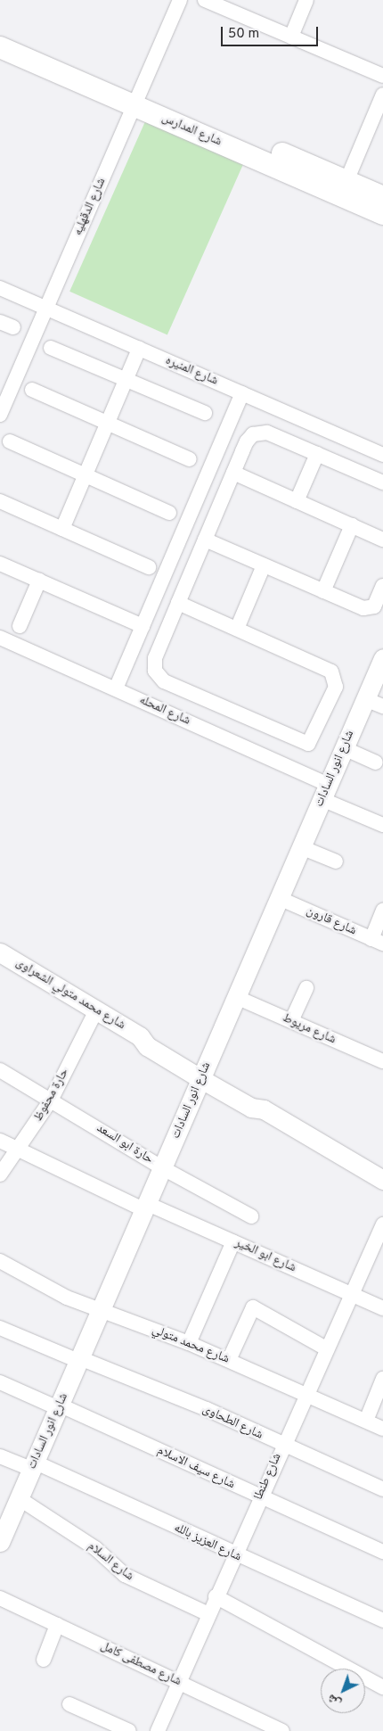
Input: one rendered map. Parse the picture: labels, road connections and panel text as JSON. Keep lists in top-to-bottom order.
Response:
{
  "streets": {
    "main road": ["شارع المدارس"],
    "street": [
      "شارع الدقهليه",
      "شارع المنيره",
      "شارع المحله",
      "شارع انور السادات",
      "شارع قارون",
      "شارع محمد متولي الشعراوى",
      "شارع مريوط",
      "حارة محفوظ",
      "حارة ابو السعد",
      "شارع ابو الخير",
      "شارع محمد متولي",
      "شارع الطحاوى",
      "شارع سيف الاسلام",
      "شارع طنطا",
      "شارع العزيز بالله",
      "شارع السلام",
      "شارع مصطفى كامل"
    ]
  },
  "crossings": [
    ["شارع المدارس", "شارع الدقهليه"],
    ["شارع الدقهليه", "شارع المنيره"],
    ["شارع المحله", "شارع انور السادات"],
    ["شارع انور السادات", "شارع قارون"],
    ["شارع انور السادات", "شارع محمد متولي الشعراوى"],
    ["شارع انور السادات", "شارع مريوط"],
    ["شارع انور السادات", "حارة ابو السعد"],
    ["شارع انور السادات", "شارع ابو الخير"],
    ["شارع انور السادات", "شارع محمد متولي"],
    ["شارع انور السادات", "شارع الطحاوى"],
    ["شارع انور السادات", "شارع سيف الاسلام"],
    ["شارع انور السادات", "شارع العزيز بالله"],
    ["شارع انور السادات", "شارع السلام"],
    ["شارع محمد متولي الشعراوى", "حارة محفوظ"],
    ["حارة محفوظ", "حارة ابو السعد"],
    ["حارة محفوظ", "شارع ابو الخير"],
    ["شارع ابو الخير", "شارع طنطا"],
    ["شارع محمد متولي", "شارع طنطا"],
    ["شارع الطحاوى", "شارع طنطا"],
    ["شارع سيف الاسلام", "شارع طنطا"],
    ["شارع طنطا", "شارع العزيز بالله"],
    ["شارع طنطا", "شارع السلام"],
    ["شارع طنطا", "شارع مصطفى كامل"]
  ],
  "scale_bar": "50 m",
  "north": "bottom left"
}
